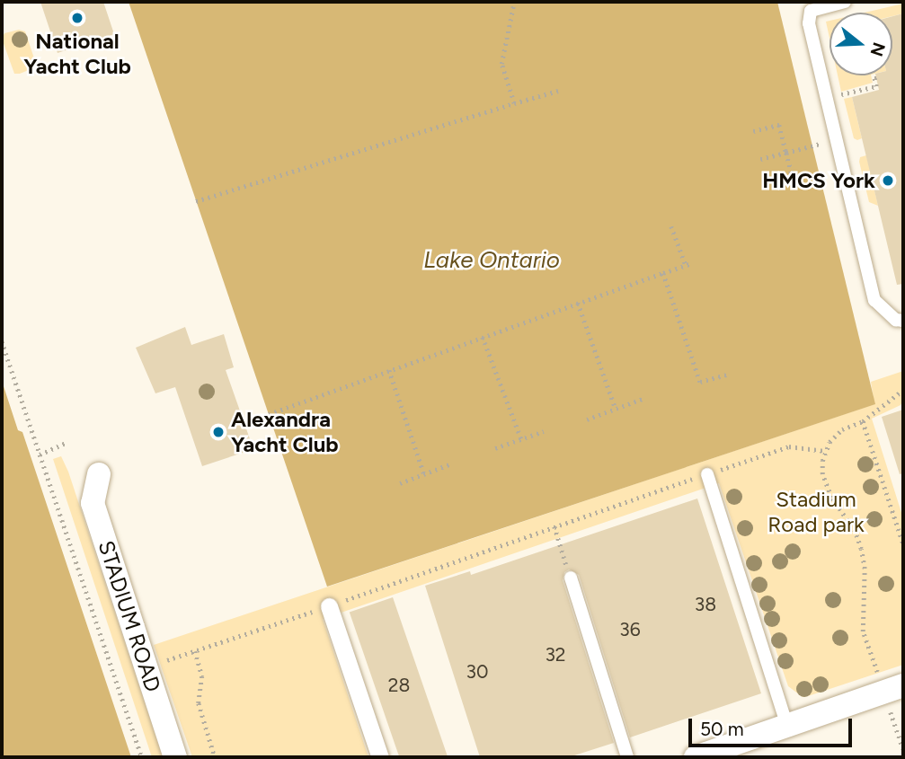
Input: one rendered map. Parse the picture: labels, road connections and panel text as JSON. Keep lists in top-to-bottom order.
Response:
{
  "streets": {
    "street": ["STADIUM ROAD"]
  },
  "water": ["Lake Ontario"],
  "parks": ["Stadium Road park"],
  "places": ["National Yacht Club", "HMCS York", "Alexandra Yacht Club"],
  "house_numbers": [
    "38",
    "36",
    "32",
    "30",
    "28"
  ],
  "scale_bar": "50 m",
  "north": "right"
}
